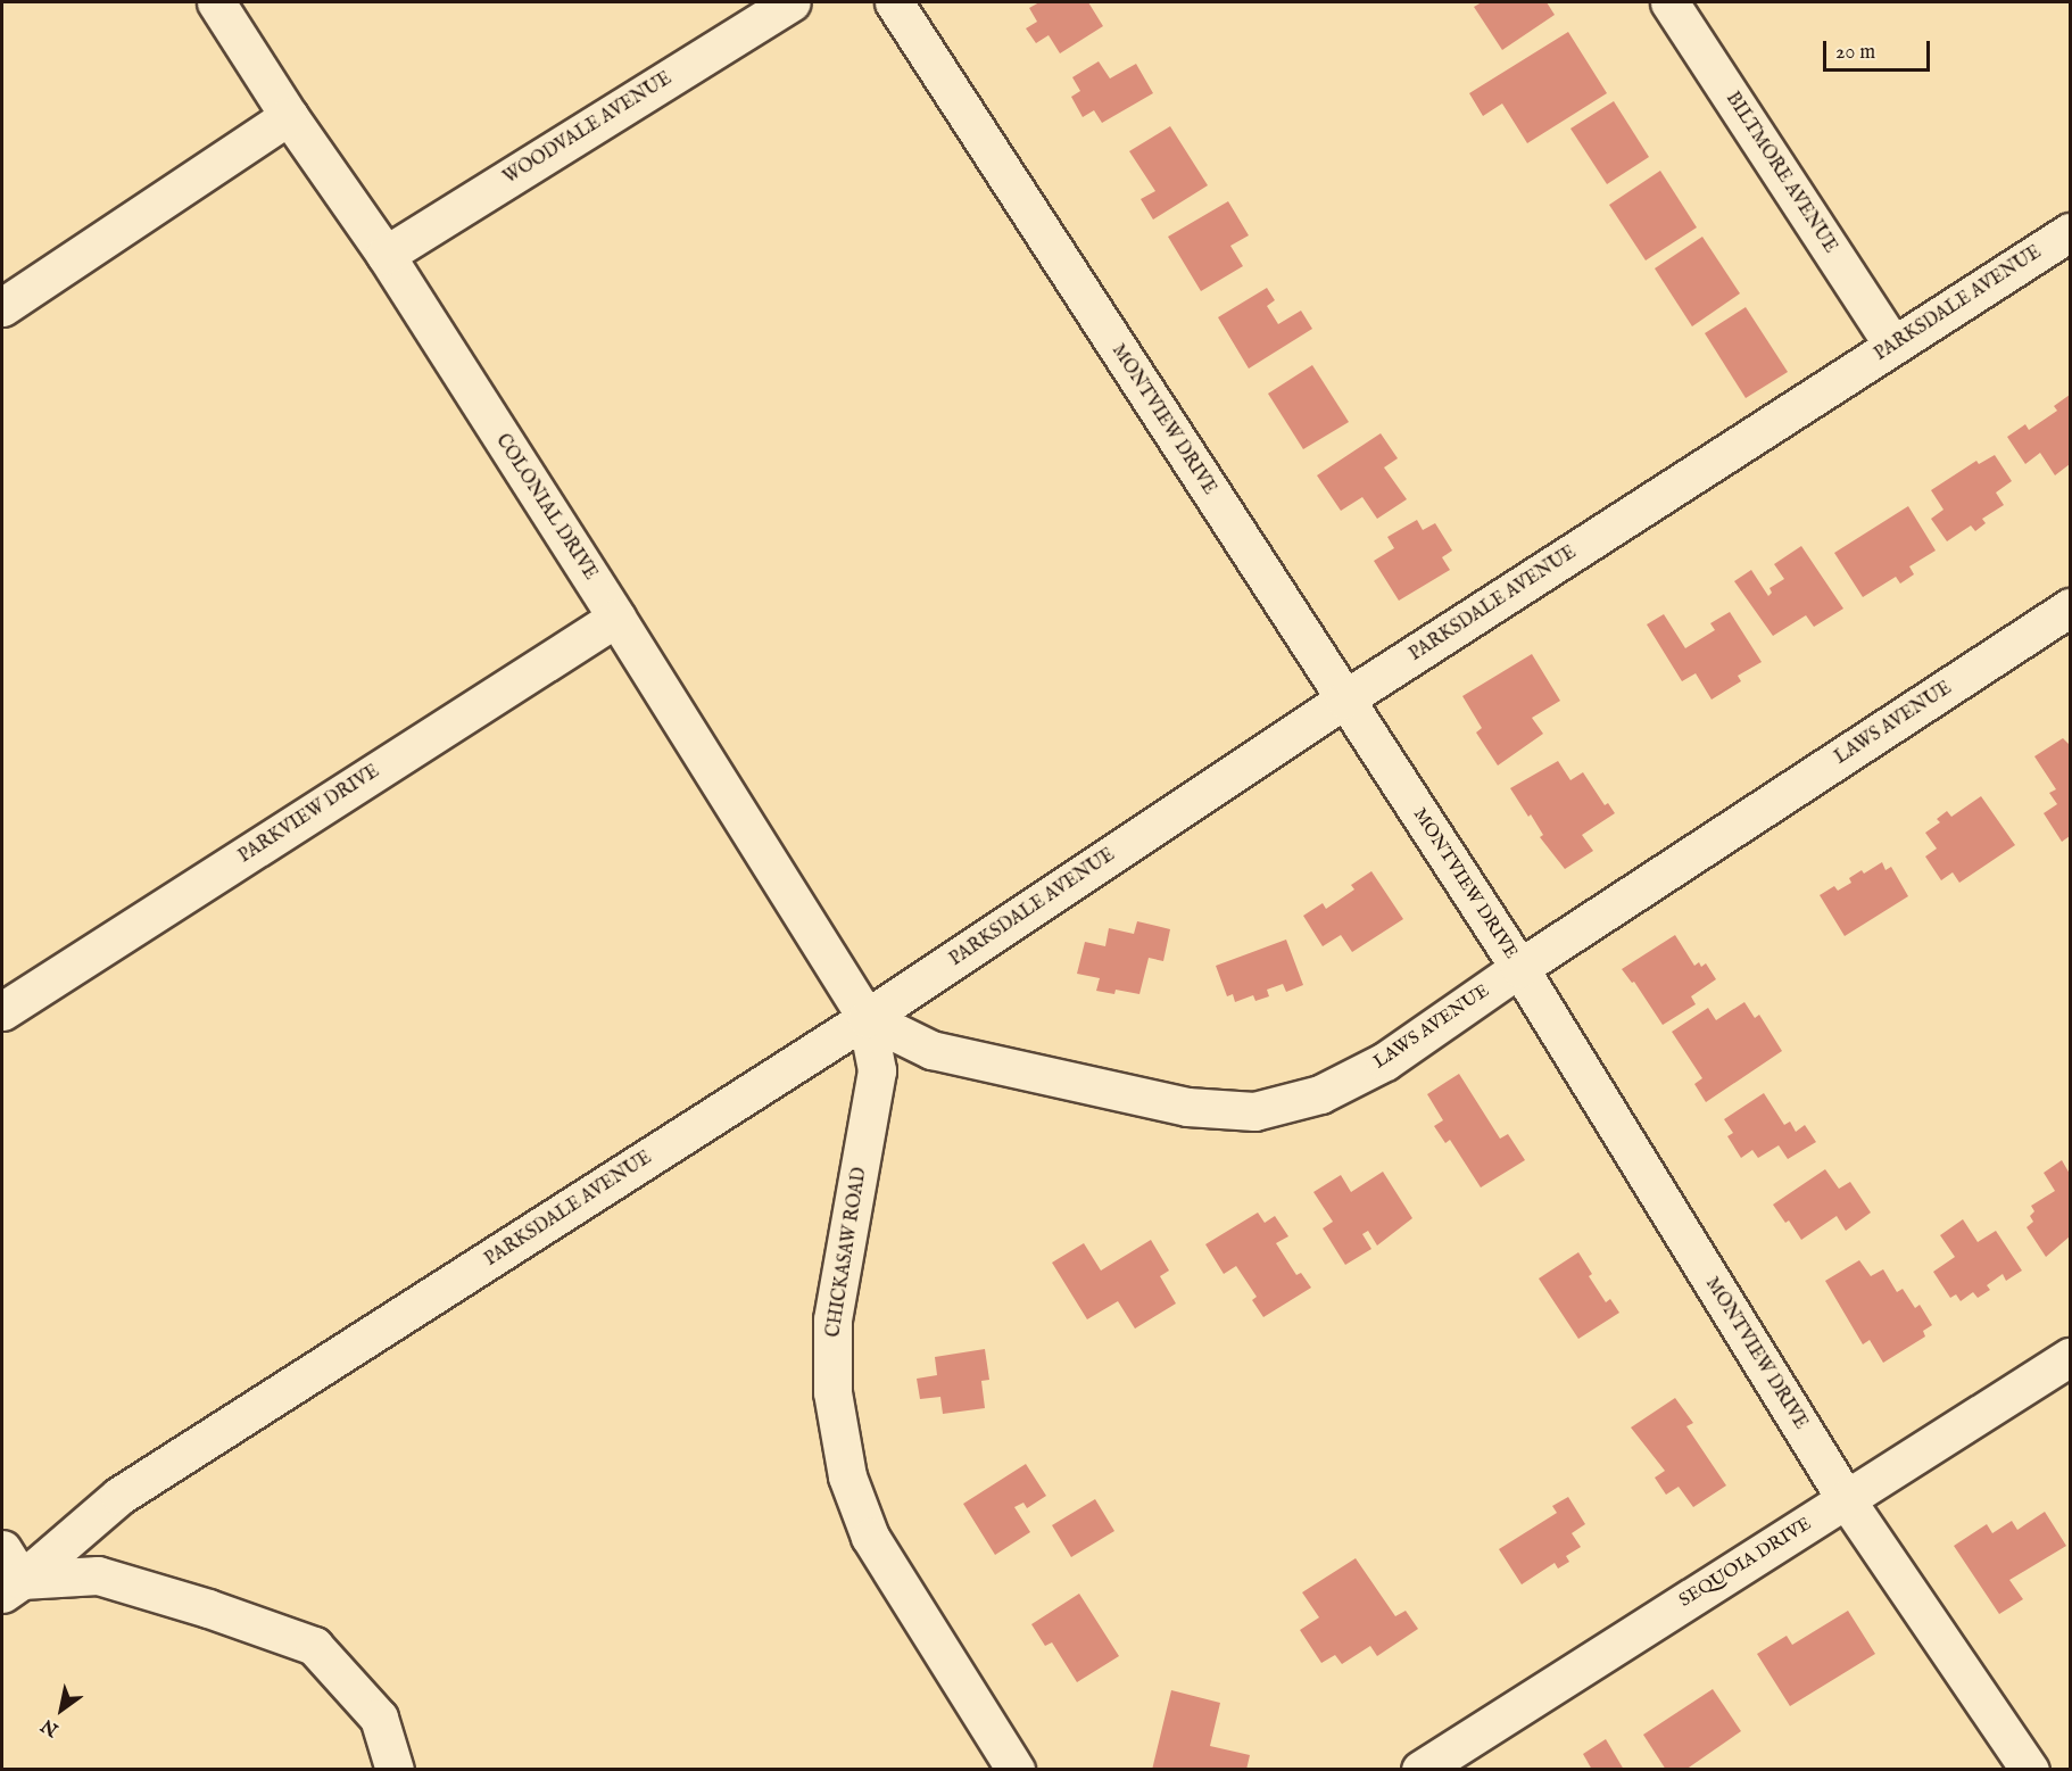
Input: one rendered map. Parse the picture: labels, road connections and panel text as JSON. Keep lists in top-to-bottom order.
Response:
{
  "streets": {
    "street": [
      "WOODVALE AVENUE",
      "BILTMORE AVENUE",
      "PARKSDALE AVENUE",
      "MONTVIEW DRIVE",
      "COLONIAL DRIVE",
      "LAWS AVENUE",
      "PARKVIEW DRIVE",
      "CHICKASAW ROAD",
      "SEQUOIA DRIVE"
    ]
  },
  "crossings": [
    ["WOODVALE AVENUE", "COLONIAL DRIVE"],
    ["BILTMORE AVENUE", "PARKSDALE AVENUE"],
    ["PARKSDALE AVENUE", "MONTVIEW DRIVE"],
    ["PARKSDALE AVENUE", "COLONIAL DRIVE"],
    ["PARKSDALE AVENUE", "LAWS AVENUE"],
    ["PARKSDALE AVENUE", "CHICKASAW ROAD"],
    ["MONTVIEW DRIVE", "LAWS AVENUE"],
    ["MONTVIEW DRIVE", "SEQUOIA DRIVE"],
    ["COLONIAL DRIVE", "LAWS AVENUE"],
    ["COLONIAL DRIVE", "PARKVIEW DRIVE"],
    ["COLONIAL DRIVE", "CHICKASAW ROAD"],
    ["LAWS AVENUE", "CHICKASAW ROAD"]
  ],
  "scale_bar": "20 m",
  "north": "bottom left"
}
